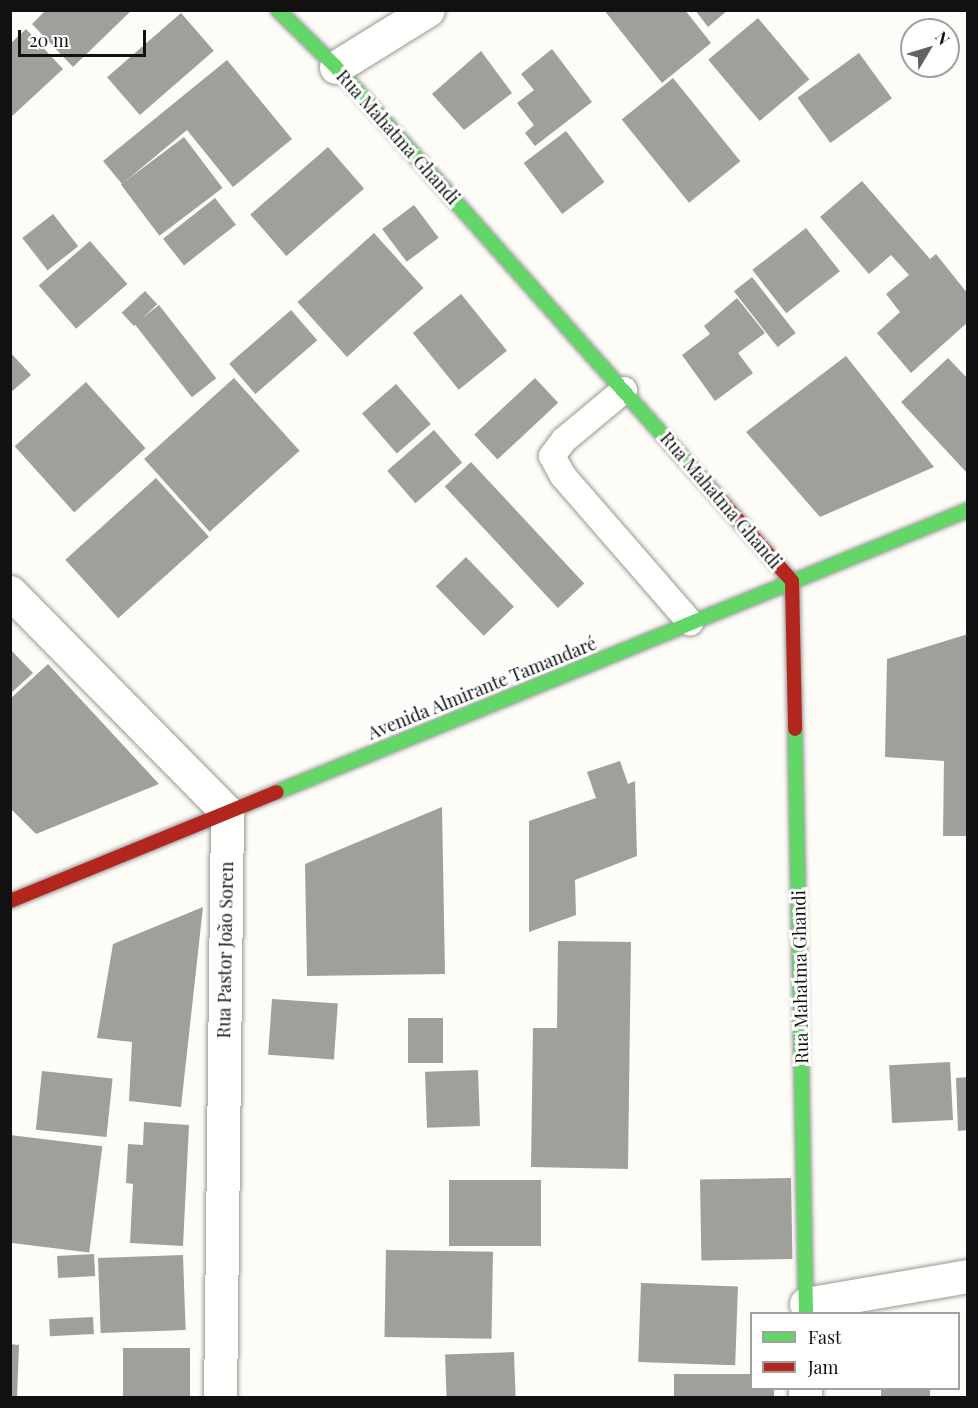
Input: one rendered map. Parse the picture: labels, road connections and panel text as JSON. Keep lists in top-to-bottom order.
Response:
{
  "streets": {
    "main road": ["Rua Mahatma Ghandi", "Avenida Almirante Tamandaré"],
    "street": ["Rua Pastor João Soren"]
  },
  "crossings": [
    ["Rua Mahatma Ghandi", "Avenida Almirante Tamandaré"],
    ["Avenida Almirante Tamandaré", "Rua Pastor João Soren"]
  ],
  "legend": ["Fast", "Jam"],
  "scale_bar": "20 m",
  "north": "top right"
}
